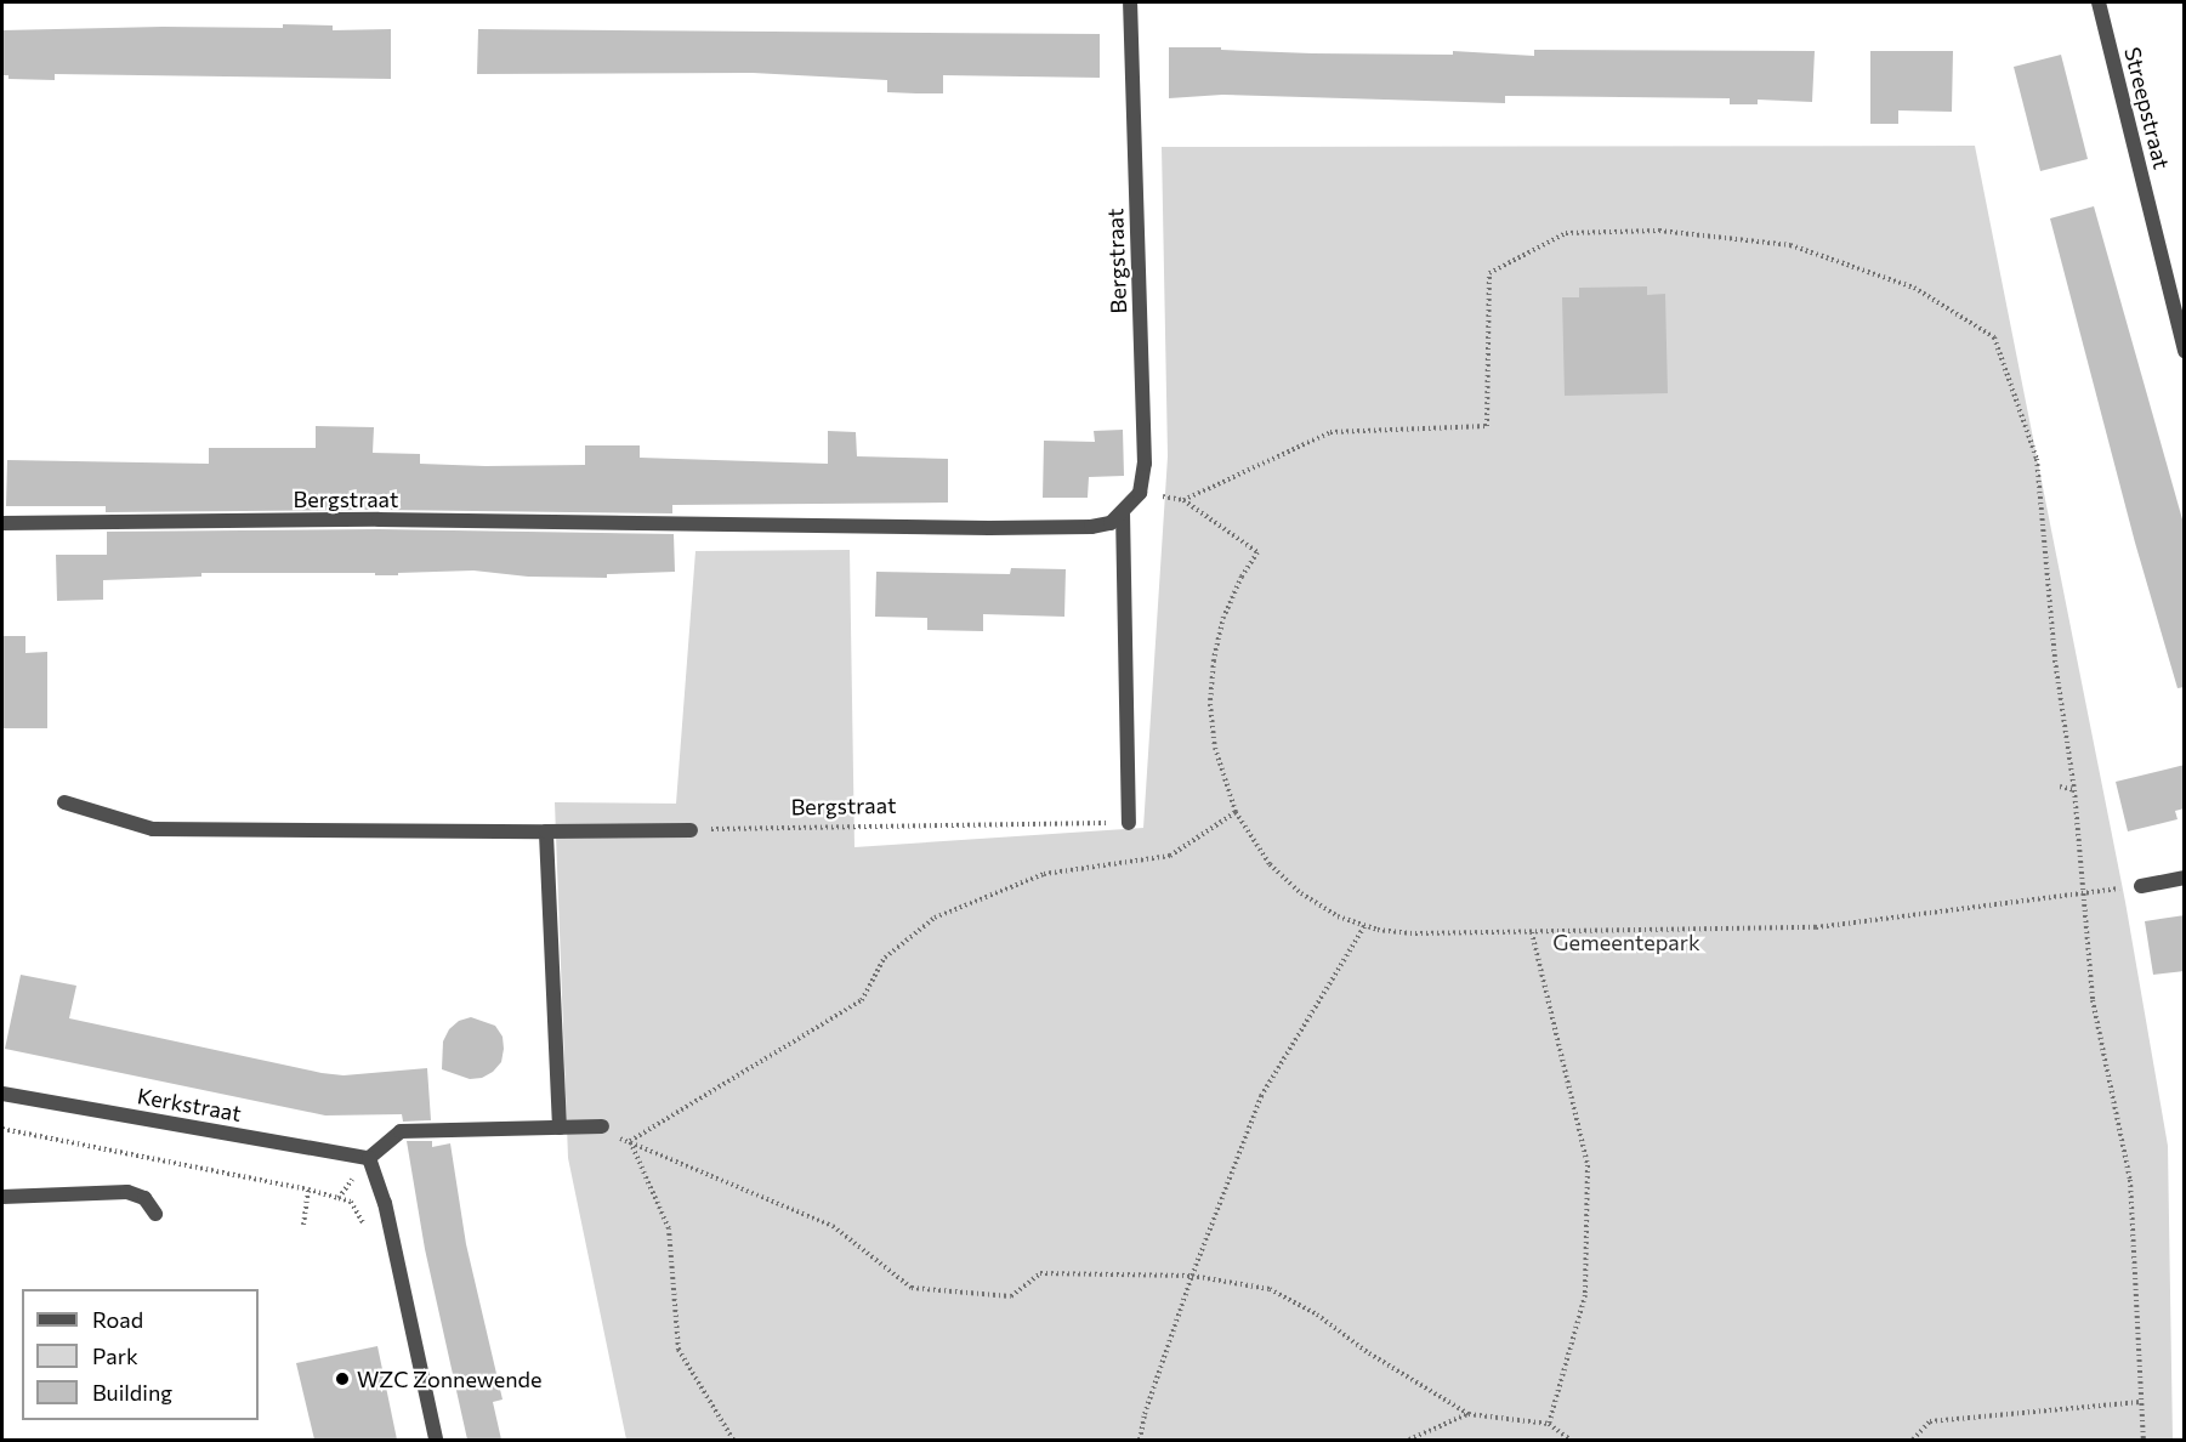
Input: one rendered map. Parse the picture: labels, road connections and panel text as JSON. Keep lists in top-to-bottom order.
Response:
{
  "streets": {
    "street": ["Streepstraat", "Bergstraat", "Kerkstraat"]
  },
  "parks": ["Gemeentepark"],
  "places": ["WZC Zonnewende"],
  "legend": ["Road", "Park", "Building"]
}
